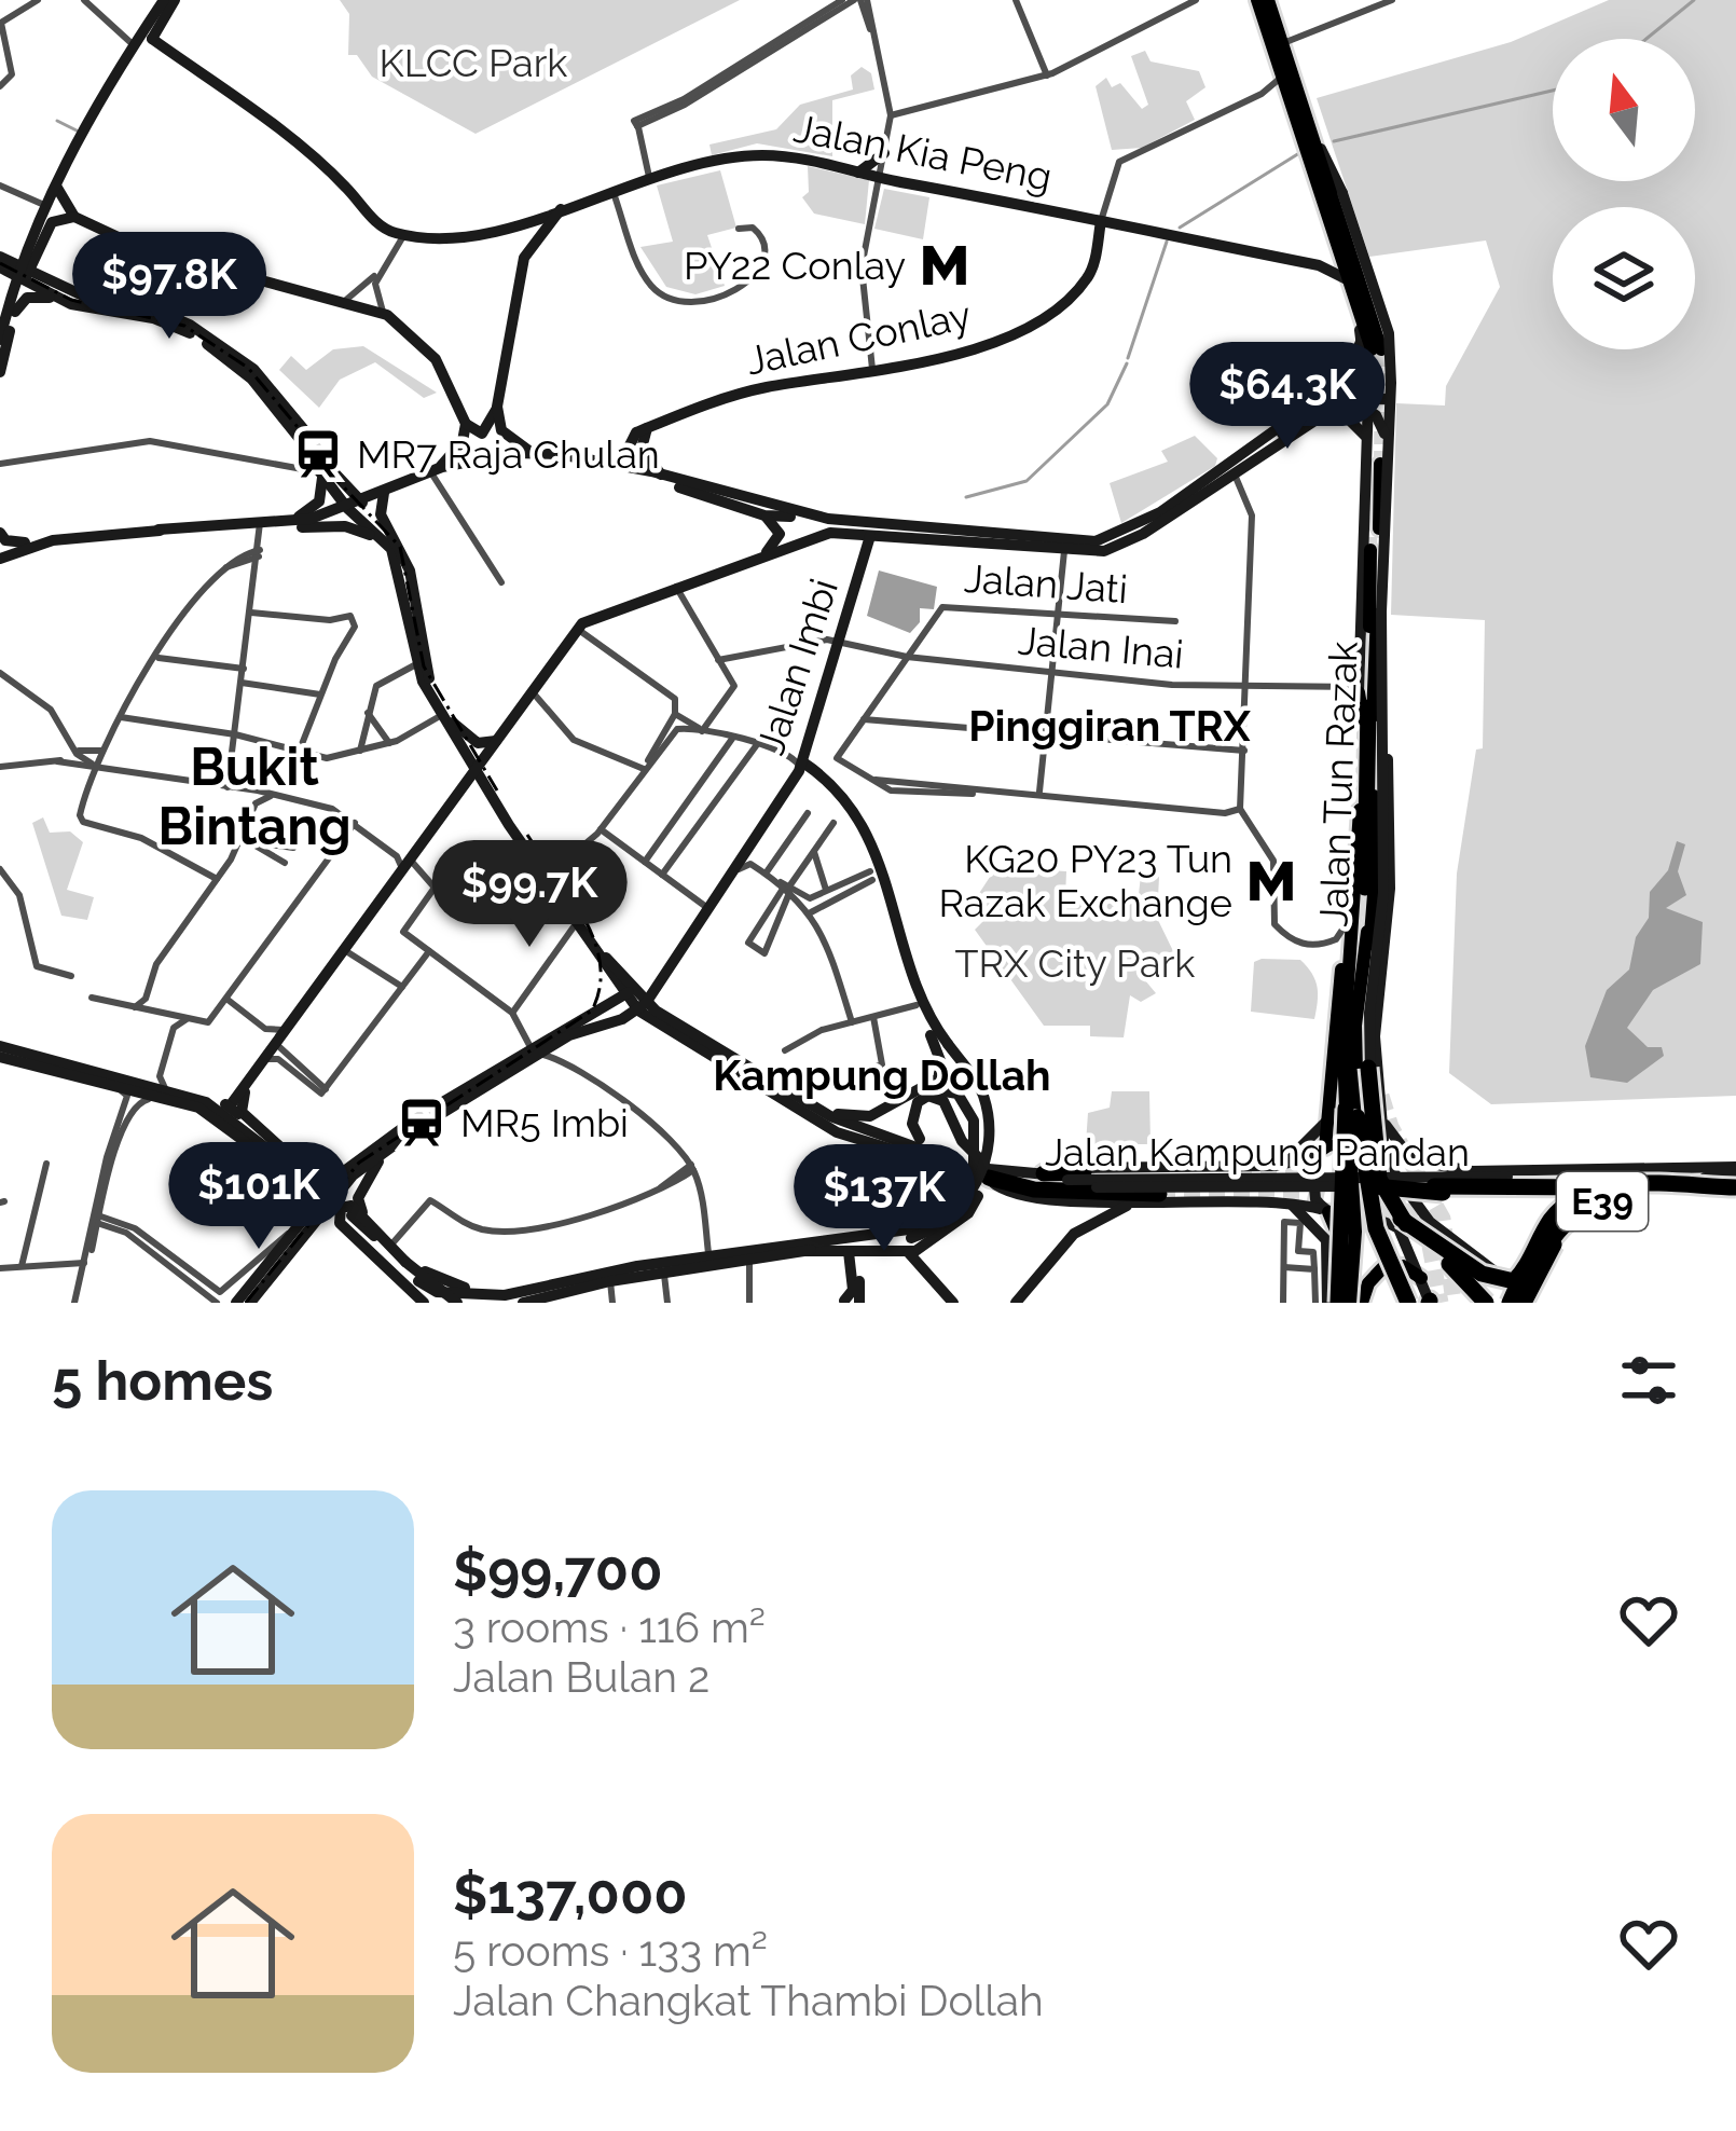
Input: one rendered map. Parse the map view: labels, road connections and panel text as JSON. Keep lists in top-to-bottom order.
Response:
{
  "streets": {
    "highway": ["E39"],
    "main road": [
      "Jalan Kia Peng",
      "Jalan Conlay",
      "Jalan Imbi",
      "Jalan Tun Razak",
      "Jalan Kampung Pandan"
    ],
    "street": ["Jalan Jati", "Jalan Inai"]
  },
  "crossings": [
    ["Jalan Kia Peng", "Jalan Conlay"],
    ["Jalan Jati", "Jalan Inai"],
    ["Jalan Inai", "Jalan Imbi"],
    ["Jalan Inai", "Jalan Tun Razak"],
    ["Jalan Imbi", "Jalan Kampung Pandan"],
    ["Jalan Tun Razak", "Jalan Kampung Pandan"],
    ["Jalan Kampung Pandan", "E39"]
  ],
  "districts": ["Pinggiran TRX", "Bukit Bintang", "Kampung Dollah"],
  "parks": ["KLCC Park", "TRX City Park"],
  "places": {
    "metro station": ["PY22 Conlay", "KG20 PY23 Tun Razak Exchange"],
    "station": ["MR7 Raja Chulan", "MR5 Imbi"]
  },
  "north": "top",
  "page": {
    "price": [
      "$97.8K",
      "$64.3K",
      "$99.7K",
      "$101K",
      "$137K"
    ],
    "heading": "5 homes",
    "list": [
      {
        "name": "$99,700",
        "note": "3 rooms · 116 m² · Jalan Bulan 2"
      },
      {
        "name": "$137,000",
        "note": "5 rooms · 133 m² · Jalan Changkat Thambi Dollah"
      }
    ]
  }
}
